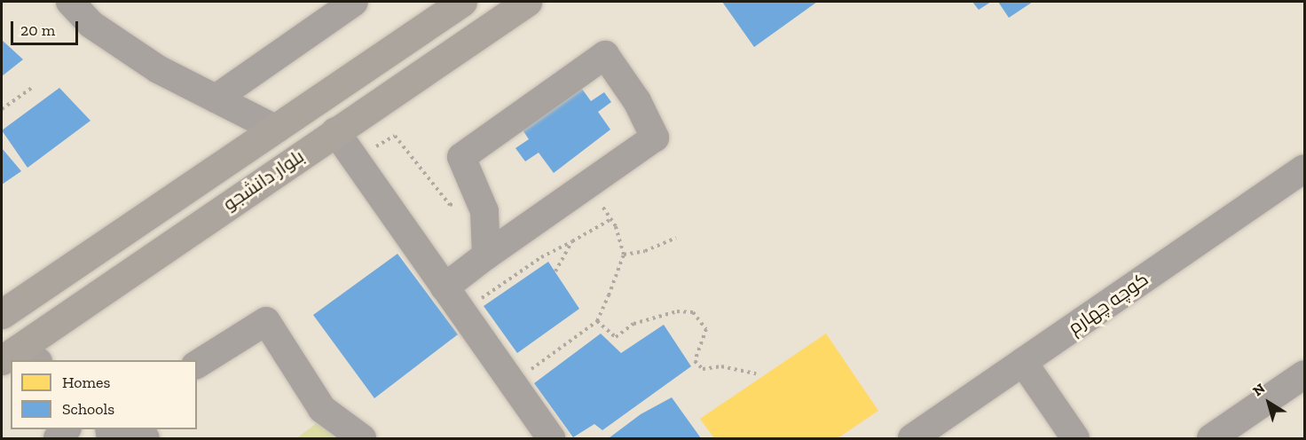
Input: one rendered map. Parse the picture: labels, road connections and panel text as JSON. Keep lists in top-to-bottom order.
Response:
{
  "streets": {
    "main road": ["بلوار دانشجو"],
    "street": ["کوچه چهارم"]
  },
  "legend": ["Homes", "Schools"],
  "scale_bar": "20 m",
  "north": "top left"
}
